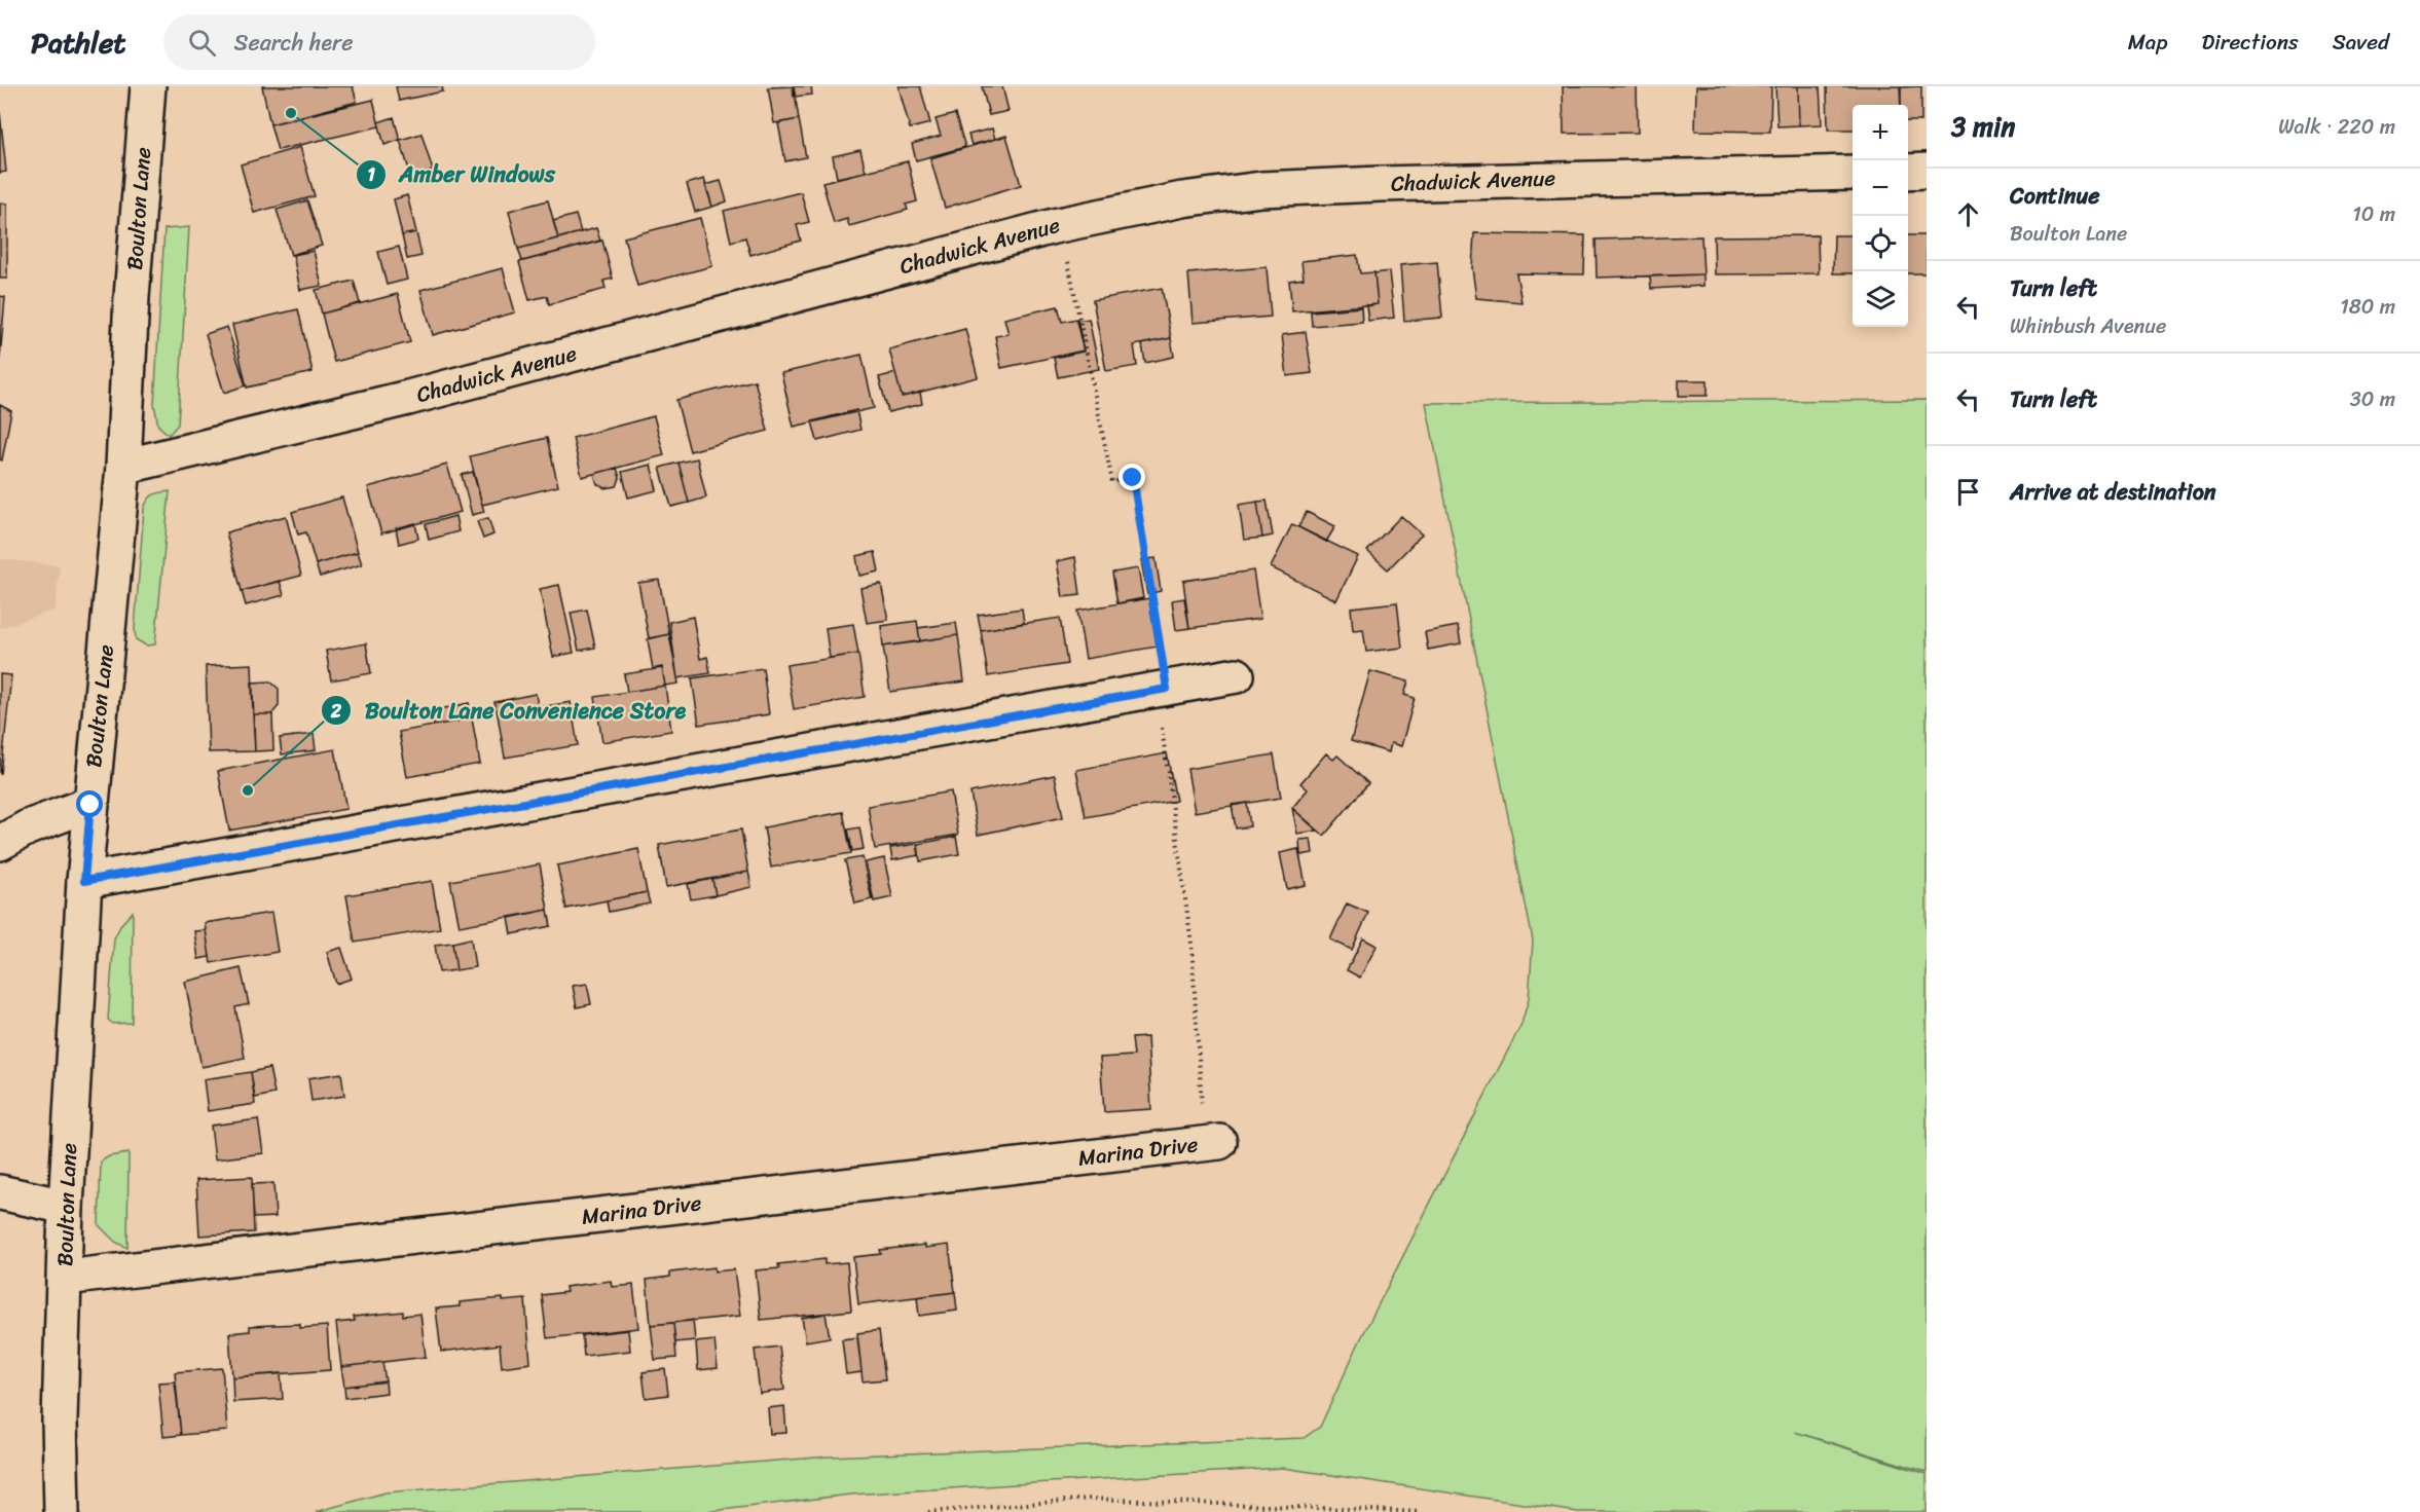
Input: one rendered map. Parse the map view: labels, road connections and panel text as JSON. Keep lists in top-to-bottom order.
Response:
{
  "streets": {
    "street": ["Chadwick Avenue", "Boulton Lane", "Marina Drive"]
  },
  "crossings": [
    ["Chadwick Avenue", "Boulton Lane"],
    ["Boulton Lane", "Marina Drive"]
  ],
  "places": ["Amber Windows", "Boulton Lane Convenience Store"],
  "page": {
    "header": "Pathlet",
    "search": "Search here",
    "nav": ["Map", "Directions", "Saved"],
    "heading": ["3 min", "Walk · 220 m"],
    "map_buttons": ["+", "−"],
    "list": [
      ["Continue", "Boulton Lane", "10 m"],
      ["Turn left", "Whinbush Avenue", "180 m"],
      ["Turn left", "30 m"],
      "Arrive at destination"
    ]
  }
}
